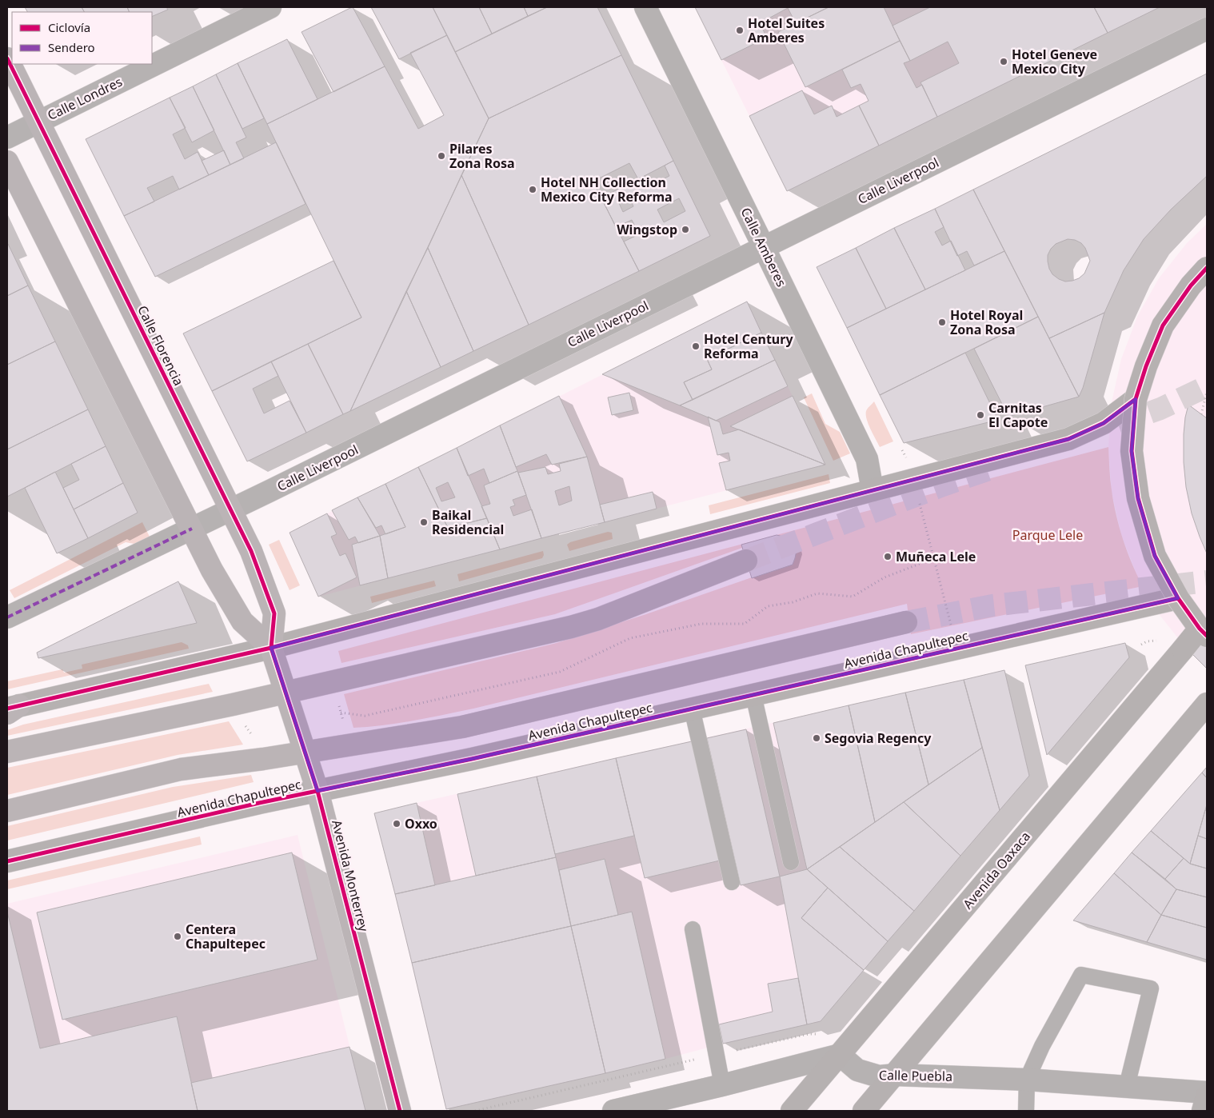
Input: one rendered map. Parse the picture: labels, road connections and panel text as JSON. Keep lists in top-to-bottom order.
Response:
{
  "streets": {
    "main road": [
      "Calle Florencia",
      "Avenida Chapultepec",
      "Avenida Oaxaca",
      "Avenida Monterrey"
    ],
    "street": [
      "Calle Londres",
      "Calle Liverpool",
      "Calle Amberes",
      "Calle Puebla"
    ]
  },
  "crossings": [
    ["Calle Londres", "Calle Florencia"],
    ["Calle Liverpool", "Calle Amberes"],
    ["Calle Liverpool", "Calle Florencia"],
    ["Calle Florencia", "Avenida Monterrey"],
    ["Avenida Chapultepec", "Avenida Monterrey"],
    ["Avenida Oaxaca", "Calle Puebla"]
  ],
  "parks": ["Parque Lele"],
  "places": [
    "Hotel Suites Amberes",
    "Hotel Geneve Mexico City",
    "Pilares Zona Rosa",
    "Hotel NH Collection Mexico City Reforma",
    "Wingstop",
    "Hotel Royal Zona Rosa",
    "Hotel Century Reforma",
    "Carnitas El Capote",
    "Baikal Residencial",
    "Muñeca Lele",
    "Segovia Regency",
    "Oxxo",
    "Centera Chapultepec"
  ],
  "legend": ["Ciclovía", "Sendero"]
}
